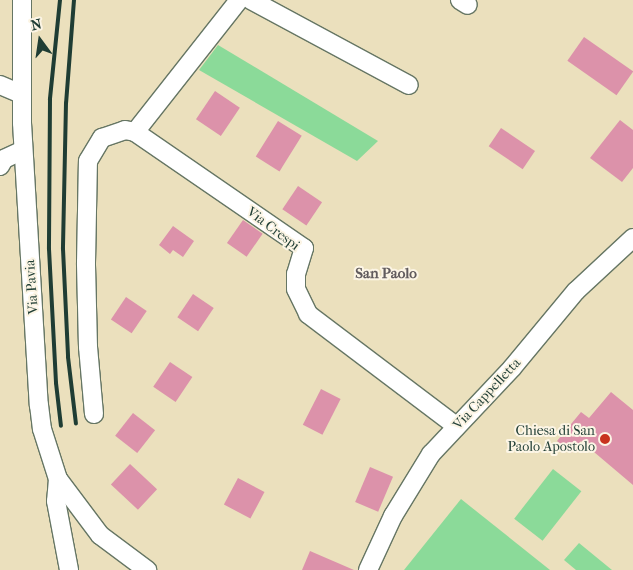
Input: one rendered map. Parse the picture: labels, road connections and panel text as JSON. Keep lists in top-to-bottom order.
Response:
{
  "streets": {
    "street": ["Via Crespi", "Via Pavia", "Via Cappelletta"]
  },
  "crossings": [
    ["Via Crespi", "Via Cappelletta"]
  ],
  "districts": ["San Paolo"],
  "places": ["Chiesa di San Paolo Apostolo"],
  "north": "top"
}
